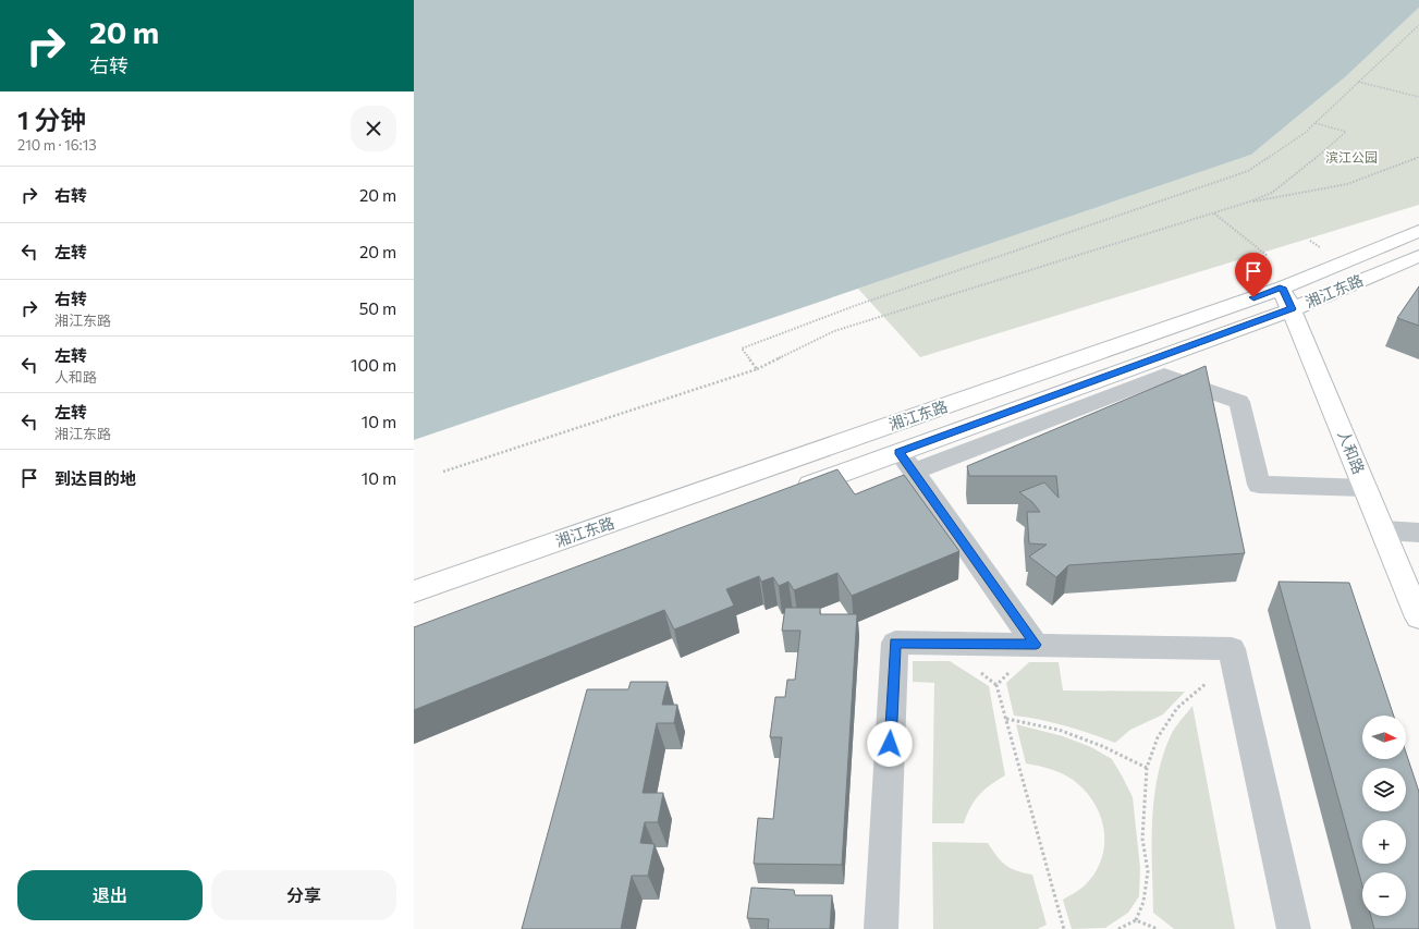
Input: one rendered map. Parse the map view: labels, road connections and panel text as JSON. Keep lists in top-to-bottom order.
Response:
{
  "streets": {
    "main road": ["湘江东路", "人和路"]
  },
  "crossings": [
    ["湘江东路", "人和路"]
  ],
  "parks": ["滨江公园"],
  "north": "right",
  "page": {
    "turn": ["20 m", "右转"],
    "heading": ["1 分钟", "210 m · 16:13"],
    "list": [
      {
        "name": "右转",
        "value": "20 m"
      },
      {
        "name": "左转",
        "value": "20 m"
      },
      {
        "name": "右转",
        "note": "湘江东路",
        "value": "50 m"
      },
      {
        "name": "左转",
        "note": "人和路",
        "value": "100 m"
      },
      {
        "name": "左转",
        "note": "湘江东路",
        "value": "10 m"
      },
      {
        "name": "到达目的地",
        "value": "10 m"
      }
    ],
    "map_buttons": ["+", "−"],
    "buttons": ["退出", "分享"]
  }
}
